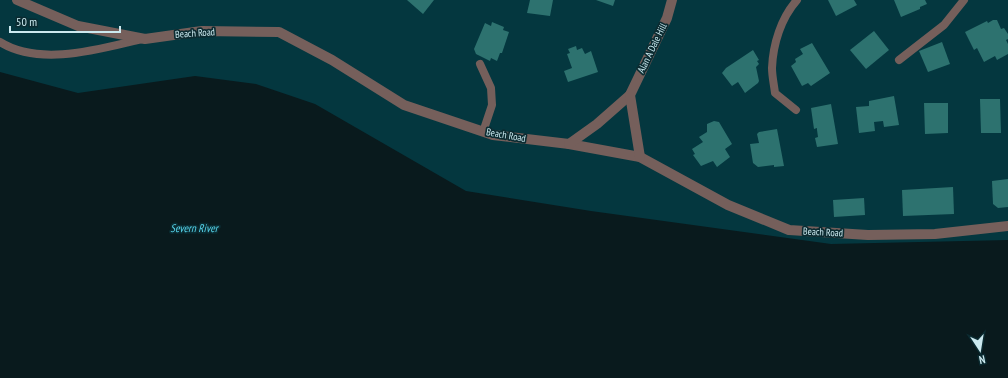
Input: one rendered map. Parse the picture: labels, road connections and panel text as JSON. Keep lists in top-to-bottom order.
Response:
{
  "streets": {
    "street": ["Beach Road", "Alan A Dale Hill"]
  },
  "crossings": [
    ["Beach Road", "Alan A Dale Hill"]
  ],
  "water": ["Severn River"],
  "scale_bar": "50 m",
  "north": "bottom"
}
